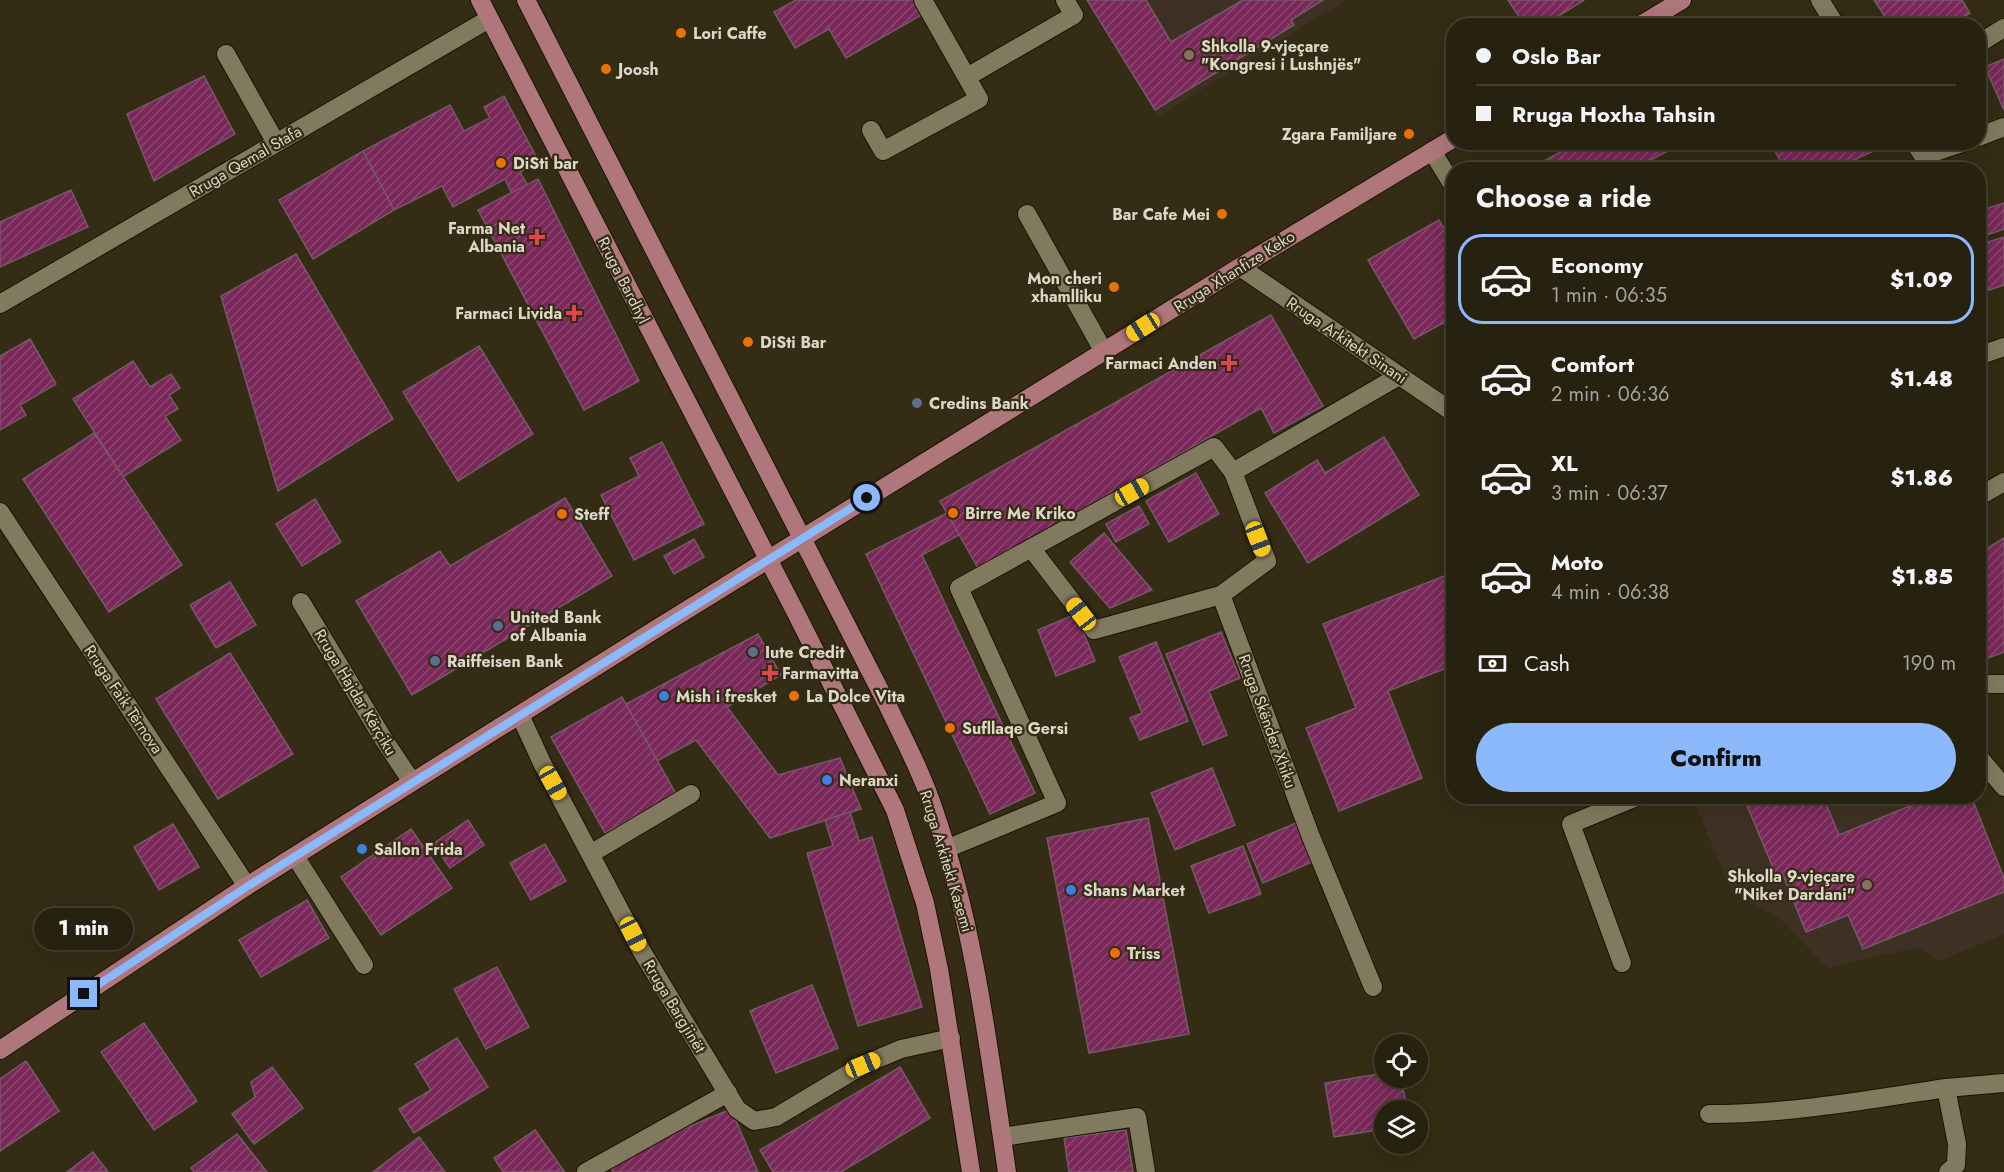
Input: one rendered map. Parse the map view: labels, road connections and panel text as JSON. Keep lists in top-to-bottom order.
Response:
{
  "streets": {
    "main road": ["Rruga Xhanfize Keko", "Rruga Bardhyl", "Rruga Arkitekt Kasemi"],
    "street": [
      "Rruga Qemal Stafa",
      "Rruga Arkitekt Sinani",
      "Rruga Hajdar Kërçiku",
      "Rruga Faik Tërnova",
      "Rruga Skënder Xhiku",
      "Rruga Bargjinët"
    ]
  },
  "crossings": [
    ["Rruga Qemal Stafa", "Rruga Bardhyl"],
    ["Rruga Xhanfize Keko", "Rruga Bardhyl"],
    ["Rruga Xhanfize Keko", "Rruga Arkitekt Sinani"],
    ["Rruga Xhanfize Keko", "Rruga Hajdar Kërçiku"],
    ["Rruga Xhanfize Keko", "Rruga Faik Tërnova"],
    ["Rruga Xhanfize Keko", "Rruga Arkitekt Kasemi"],
    ["Rruga Xhanfize Keko", "Rruga Bargjinët"],
    ["Rruga Bardhyl", "Rruga Arkitekt Kasemi"],
    ["Rruga Arkitekt Kasemi", "Rruga Bargjinët"]
  ],
  "places": {
    "other": [
      "Lori Caffe",
      "Shkolla 9-vjeçare \"Kongresi i Lushnjës\"",
      "Joosh",
      "Zgara Familjare",
      "DiSti bar",
      "Bar Cafe Mei",
      "Mon cheri xhamlliku",
      "DiSti Bar",
      "Credins Bank",
      "Birre Me Kriko",
      "Steff",
      "United Bank of Albania",
      "Iute Credit",
      "Raiffeisen Bank",
      "Mish i fresket",
      "La Dolce Vita",
      "Sufllaqe Gersi",
      "Neranxi",
      "Sallon Frida",
      "Shkolla 9-vjeçare \"Niket Dardani\"",
      "Shans Market",
      "Triss"
    ],
    "health": [
      "Farma Net Albania",
      "Farmaci Livida",
      "Farmaci Anden",
      "Farmavitta"
    ]
  },
  "page": {
    "banner": ["Oslo Bar", "Rruga Hoxha Tahsin"],
    "heading": "Choose a ride",
    "list": [
      {
        "name": "Economy",
        "note": "1 min · 06:35",
        "value": "$1.09"
      },
      {
        "name": "Comfort",
        "note": "2 min · 06:36",
        "value": "$1.48"
      },
      {
        "name": "XL",
        "note": "3 min · 06:37",
        "value": "$1.86"
      },
      {
        "name": "Moto",
        "note": "4 min · 06:38",
        "value": "$1.85"
      }
    ],
    "pay": ["Cash", "190 m"],
    "buttons": "Confirm",
    "bubble": "1 min"
  }
}
